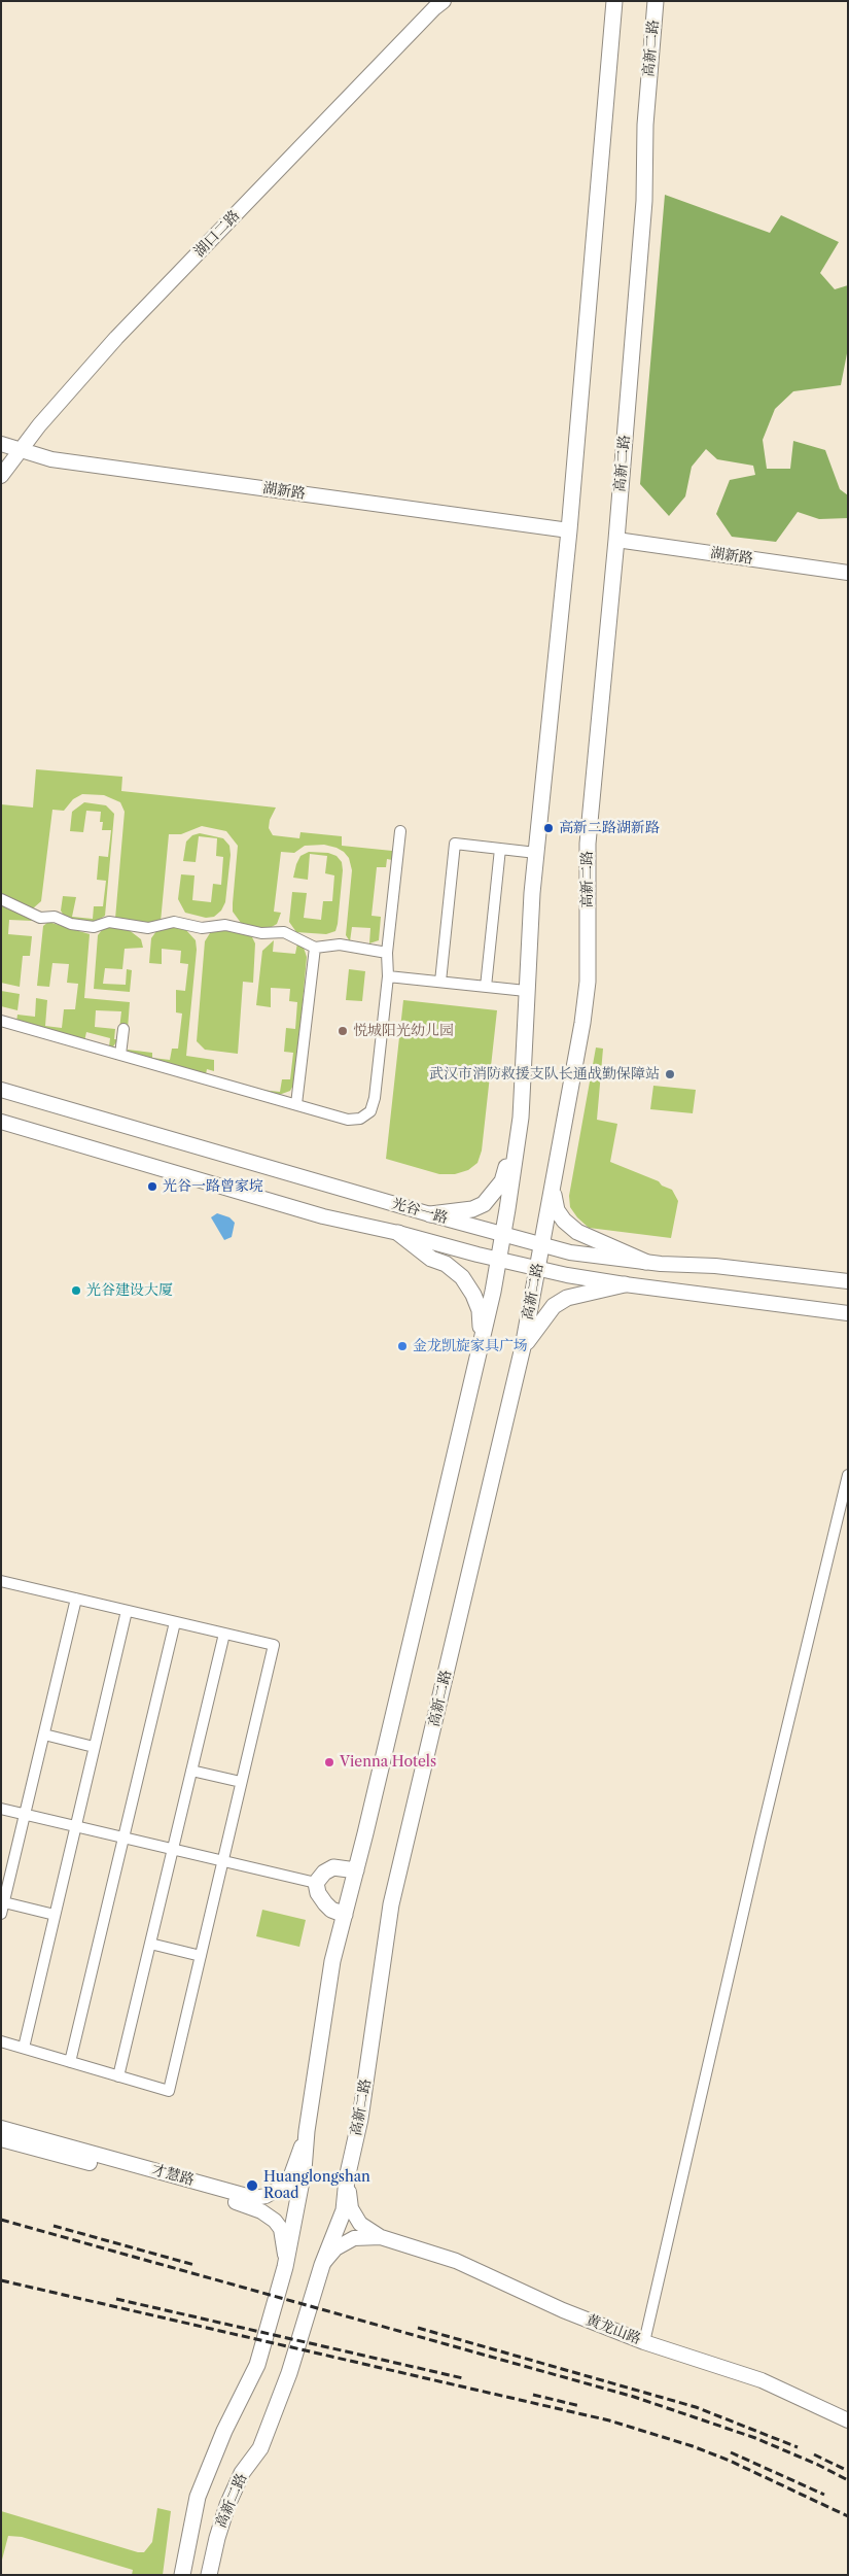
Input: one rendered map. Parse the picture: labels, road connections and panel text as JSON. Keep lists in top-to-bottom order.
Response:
{
  "streets": {
    "main road": ["高新二路"],
    "street": [
      "湖口二路",
      "湖新路",
      "光谷一路",
      "才慧路",
      "黄龙山路"
    ]
  },
  "crossings": [
    ["高新二路", "湖新路"],
    ["高新二路", "光谷一路"],
    ["高新二路", "才慧路"],
    ["高新二路", "黄龙山路"],
    ["湖口二路", "湖新路"]
  ],
  "places": [
    "高新二路湖新路",
    "悦城阳光幼儿园",
    "武汉市消防救援支队长通战勤保障站",
    "光谷一路曾家垸",
    "光谷建设大厦",
    "金龙凯旋家具广场",
    "Vienna Hotels",
    "Huanglongshan Road"
  ]
}
